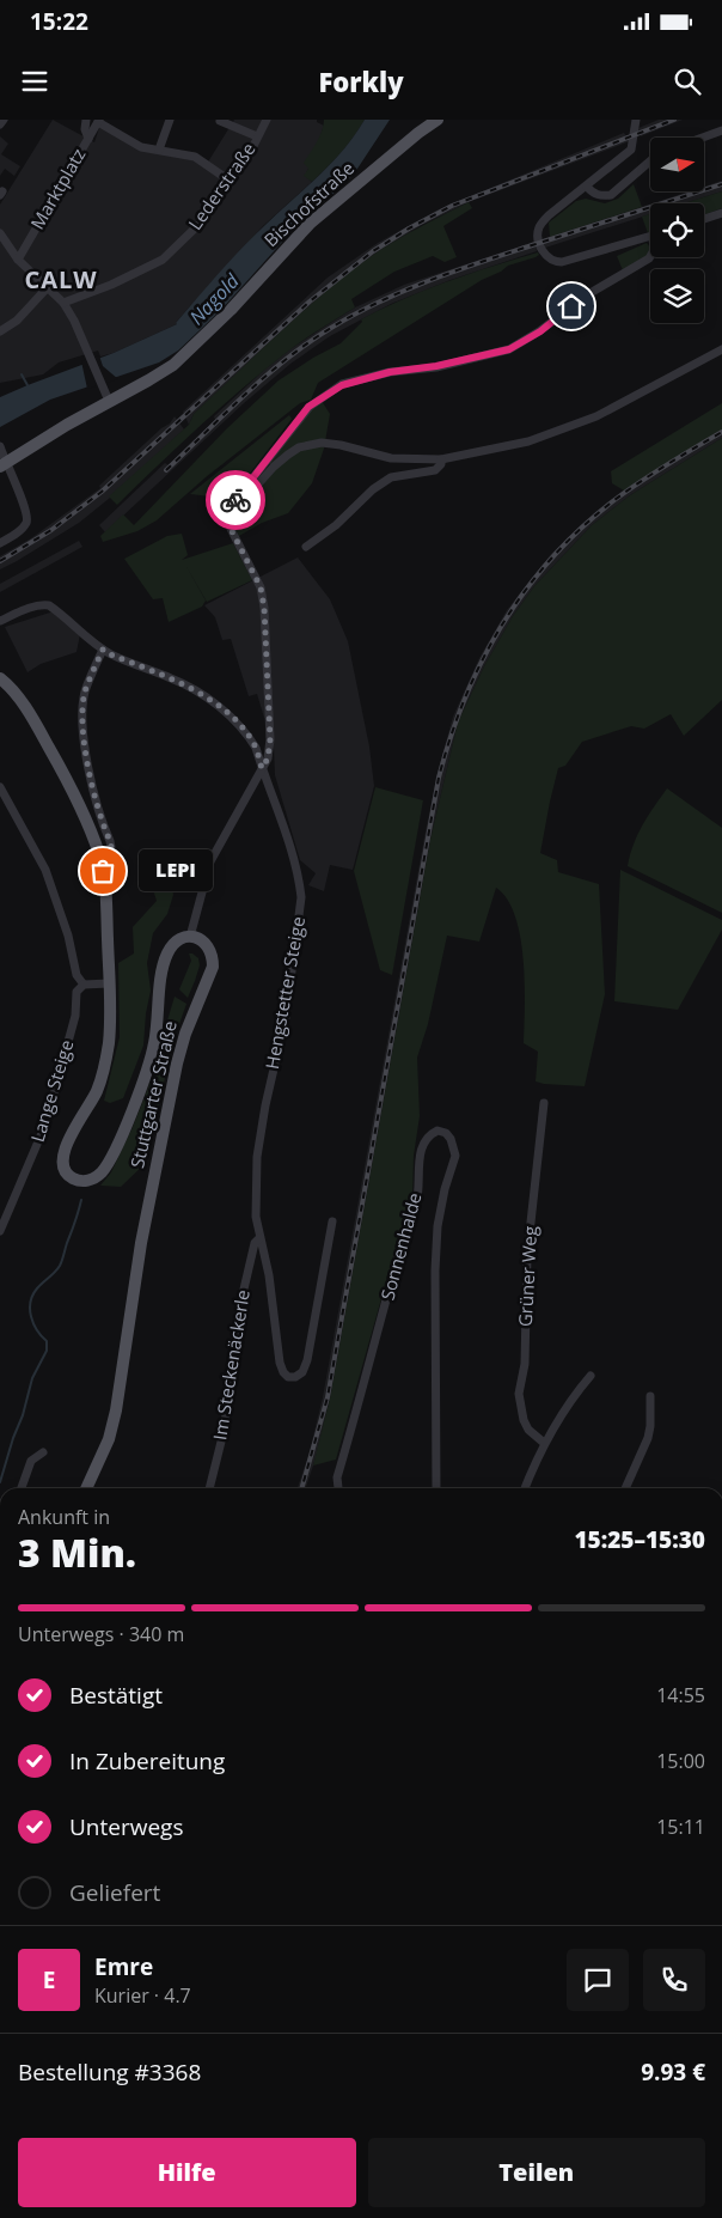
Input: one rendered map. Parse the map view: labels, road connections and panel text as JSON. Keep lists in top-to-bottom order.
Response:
{
  "streets": {
    "main road": ["Bischofstraße", "Stuttgarter Straße"],
    "street": [
      "Lederstraße",
      "Marktplatz",
      "Hengstetter Steige",
      "Lange Steige",
      "Sonnenhalde",
      "Grüner Weg",
      "Im Steckenäckerle"
    ]
  },
  "crossings": [
    ["Hengstetter Steige", "Im Steckenäckerle"]
  ],
  "districts": ["CALW"],
  "water": ["Nagold"],
  "places": ["LEPI"],
  "north": "right",
  "page": {
    "status": "15:22",
    "header": "Forkly",
    "bubble": "LEPI",
    "heading": ["3 Min.", "Ankunft in", "15:25–15:30"],
    "panel": [
      "Emre",
      "Kurier · 4.7",
      "Bestellung #3368",
      "9.93 €"
    ],
    "bar": "Unterwegs · 340 m",
    "list": [
      ["Bestätigt", "14:55"],
      ["In Zubereitung", "15:00"],
      ["Unterwegs", "15:11"],
      "Geliefert"
    ],
    "round": "E",
    "buttons": ["Hilfe", "Teilen"]
  }
}
